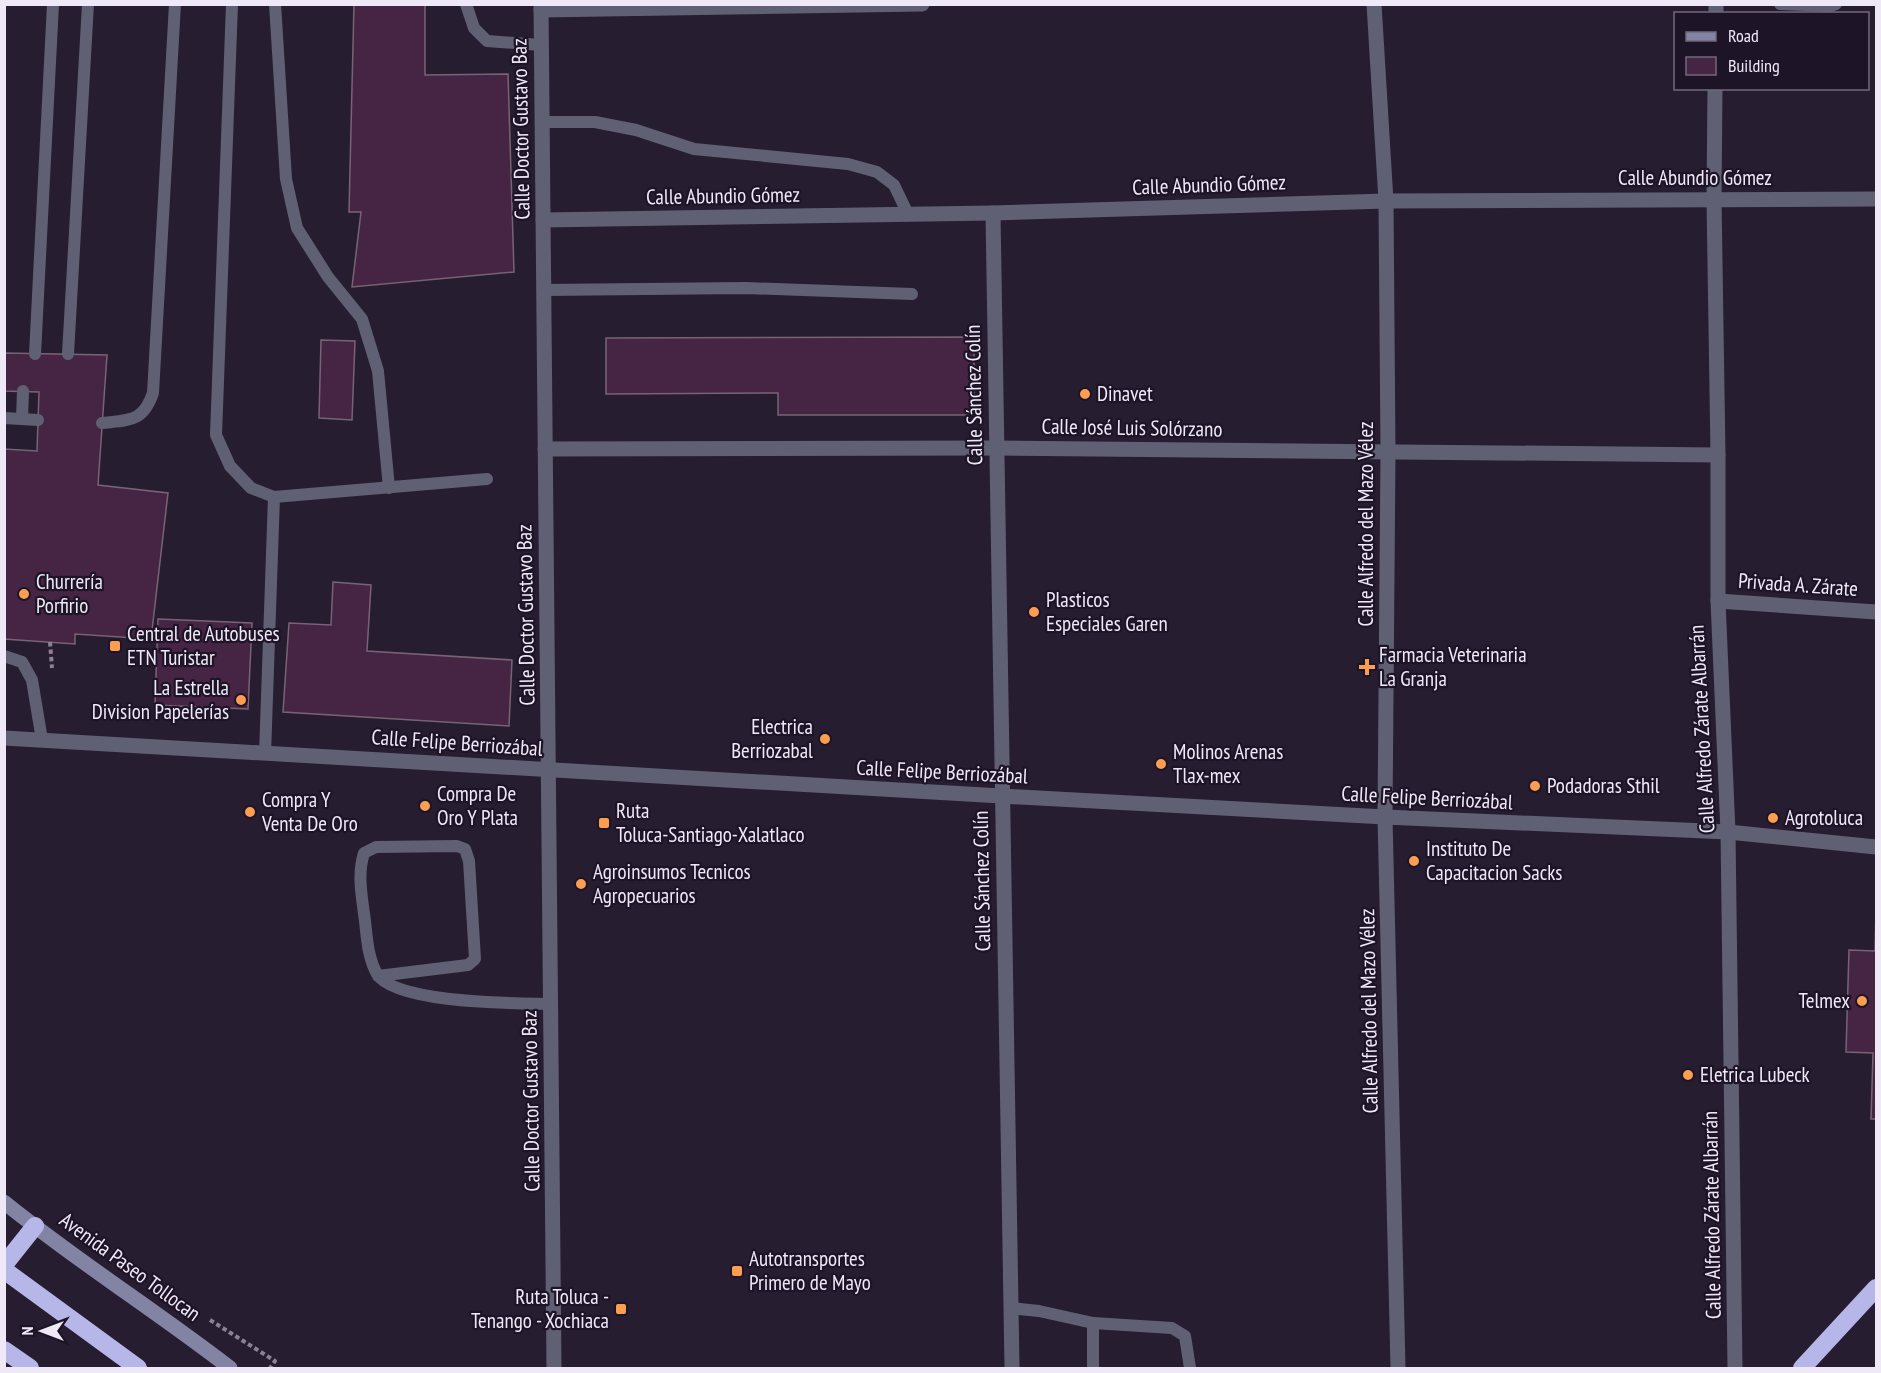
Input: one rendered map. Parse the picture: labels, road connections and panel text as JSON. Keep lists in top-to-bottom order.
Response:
{
  "streets": {
    "main road": ["Avenida Paseo Tollocan"],
    "street": [
      "Calle Doctor Gustavo Baz",
      "Calle Abundio Gómez",
      "Calle Sánchez Colín",
      "Calle José Luis Solórzano",
      "Calle Alfredo del Mazo Vélez",
      "Privada A. Zárate",
      "Calle Alfredo Zárate Albarrán",
      "Calle Felipe Berriozábal"
    ]
  },
  "crossings": [
    ["Calle Doctor Gustavo Baz", "Calle Abundio Gómez"],
    ["Calle Doctor Gustavo Baz", "Calle José Luis Solórzano"],
    ["Calle Doctor Gustavo Baz", "Calle Felipe Berriozábal"],
    ["Calle Abundio Gómez", "Calle Sánchez Colín"],
    ["Calle Abundio Gómez", "Calle Alfredo del Mazo Vélez"],
    ["Calle Abundio Gómez", "Calle Alfredo Zárate Albarrán"],
    ["Calle Sánchez Colín", "Calle José Luis Solórzano"],
    ["Calle Sánchez Colín", "Calle Felipe Berriozábal"],
    ["Calle José Luis Solórzano", "Calle Alfredo del Mazo Vélez"],
    ["Calle José Luis Solórzano", "Calle Alfredo Zárate Albarrán"],
    ["Calle Alfredo del Mazo Vélez", "Calle Felipe Berriozábal"],
    ["Privada A. Zárate", "Calle Alfredo Zárate Albarrán"],
    ["Calle Alfredo Zárate Albarrán", "Calle Felipe Berriozábal"]
  ],
  "places": {
    "other": [
      "Dinavet",
      "Churrería Porfirio",
      "Plasticos Especiales Garen",
      "La Estrella Division Papelerías",
      "Electrica Berriozabal",
      "Molinos Arenas Tlax-mex",
      "Podadoras Sthil",
      "Compra De Oro Y Plata",
      "Compra Y Venta De Oro",
      "Agrotoluca",
      "Instituto De Capacitacion Sacks",
      "Agroinsumos Tecnicos Agropecuarios",
      "Telmex",
      "Eletrica Lubeck"
    ],
    "transit": [
      "Central de Autobuses ETN Turistar",
      "Ruta Toluca-Santiago-Xalatlaco",
      "Autotransportes Primero de Mayo",
      "Ruta Toluca - Tenango - Xochiaca"
    ],
    "health": ["Farmacia Veterinaria La Granja"]
  },
  "legend": ["Road", "Building"],
  "north": "left"
}
